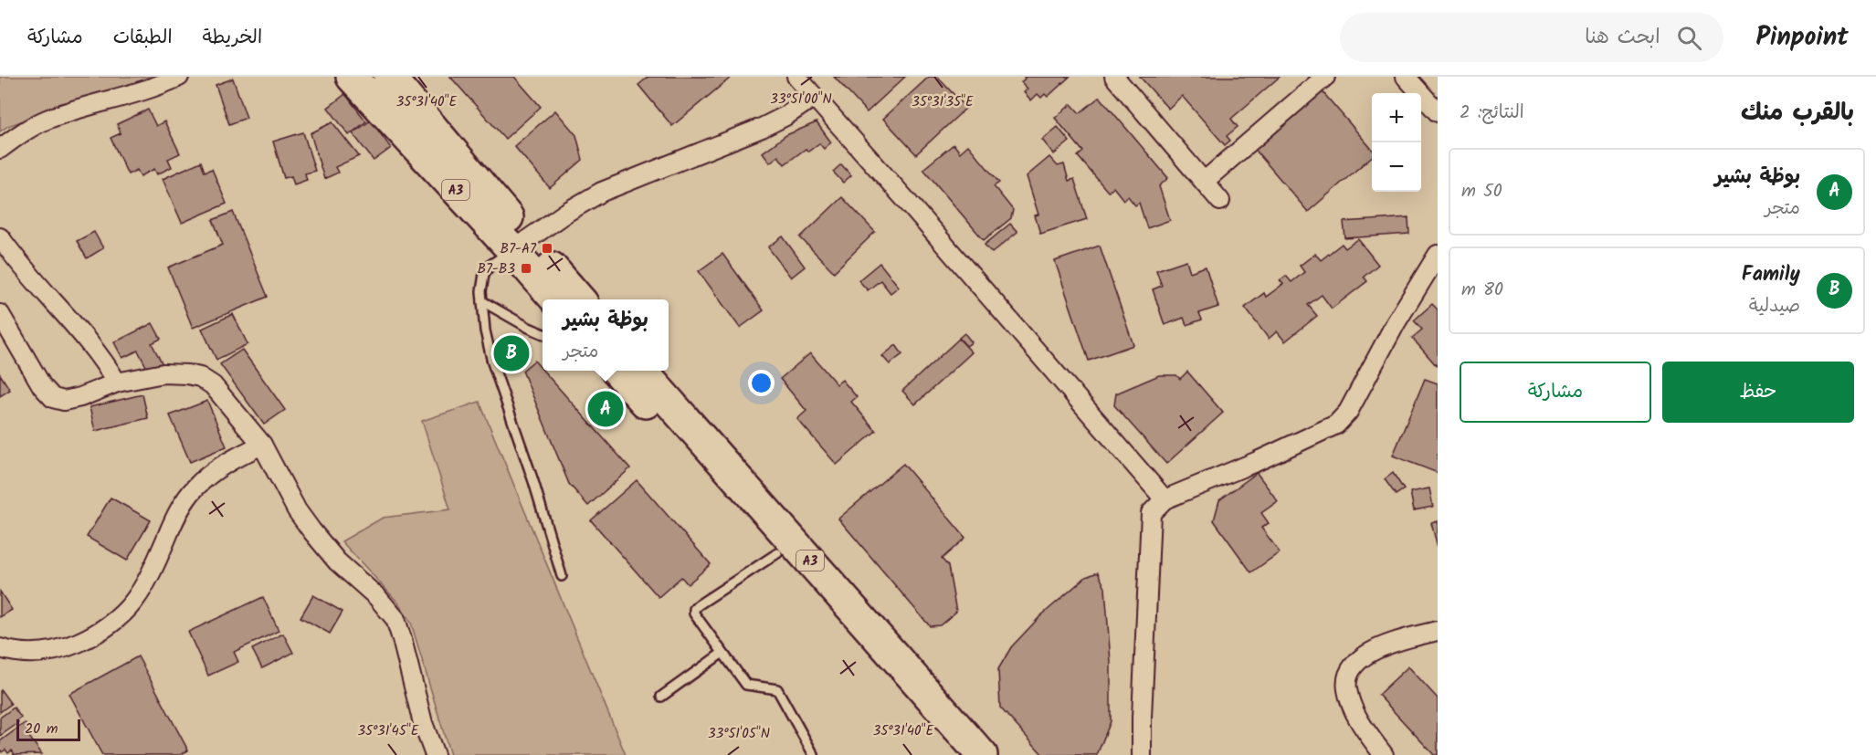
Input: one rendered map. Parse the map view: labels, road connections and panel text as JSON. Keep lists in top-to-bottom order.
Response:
{
  "streets": {
    "highway": ["A3"]
  },
  "places": {
    "transit": ["B7-A7", "B7-B3"]
  },
  "scale_bar": "20 m",
  "page": {
    "header": "Pinpoint",
    "search": "ابحث هنا",
    "nav": ["الخريطة", "الطبقات", "مشاركة"],
    "heading": ["بالقرب منك", "النتائج: 2"],
    "map_buttons": ["+", "−"],
    "list": [
      {
        "mark": "A",
        "name": "بوظة بشير",
        "note": "متجر",
        "value": "50 m"
      },
      {
        "mark": "B",
        "name": "Family",
        "note": "صيدلية",
        "value": "80 m"
      }
    ],
    "popup": ["بوظة بشير", "متجر"],
    "pins": ["B", "A"],
    "buttons": ["حفظ", "مشاركة"],
    "scale": "20 m"
  },
  "coordinates": [
    "33°51'00\"N",
    "35°31'40\"E",
    "35°31'35\"E",
    "35°31'45\"E",
    "33°51'05\"N"
  ]
}
